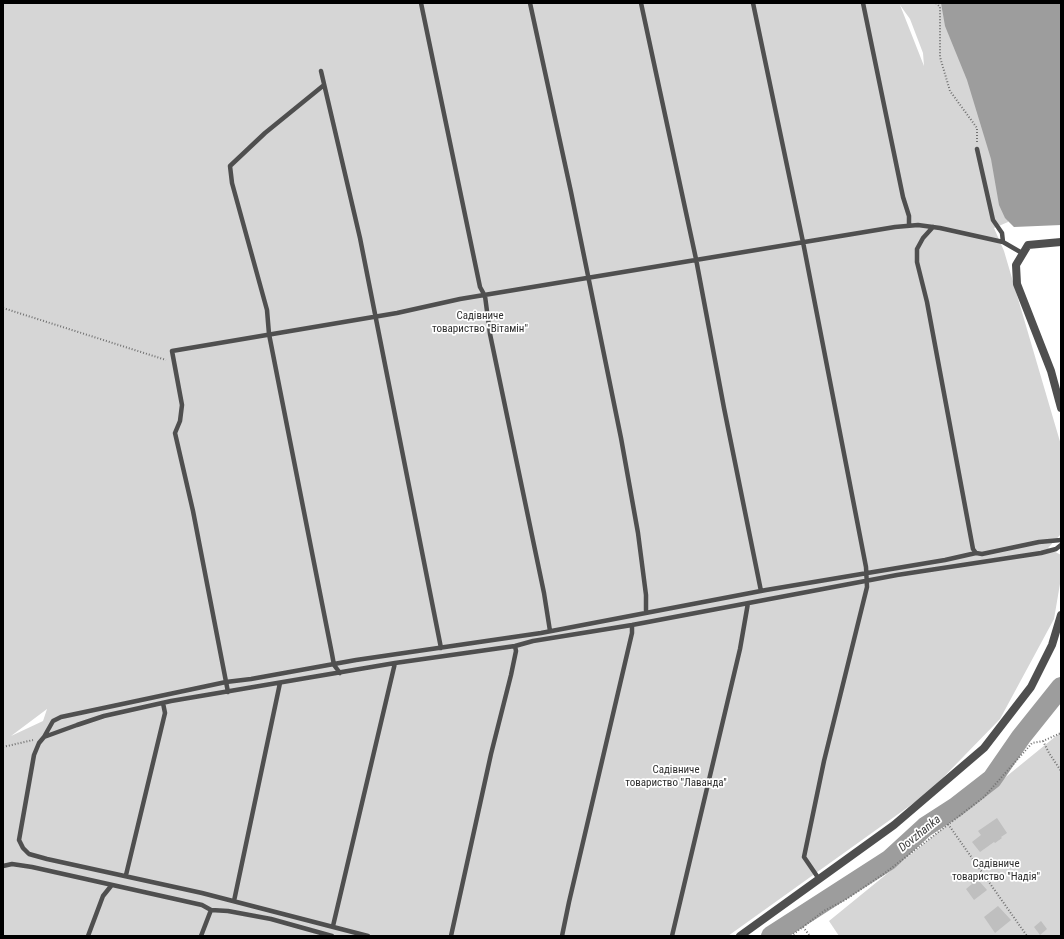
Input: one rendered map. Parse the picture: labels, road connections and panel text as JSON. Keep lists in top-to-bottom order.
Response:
{
  "water": ["Dovzhanka"],
  "parks": ["Садівниче товариство \"Вітамін\"", "Садівниче товариство \"Лаванда\"", "Садівниче товариство \"Надія\""]
}
